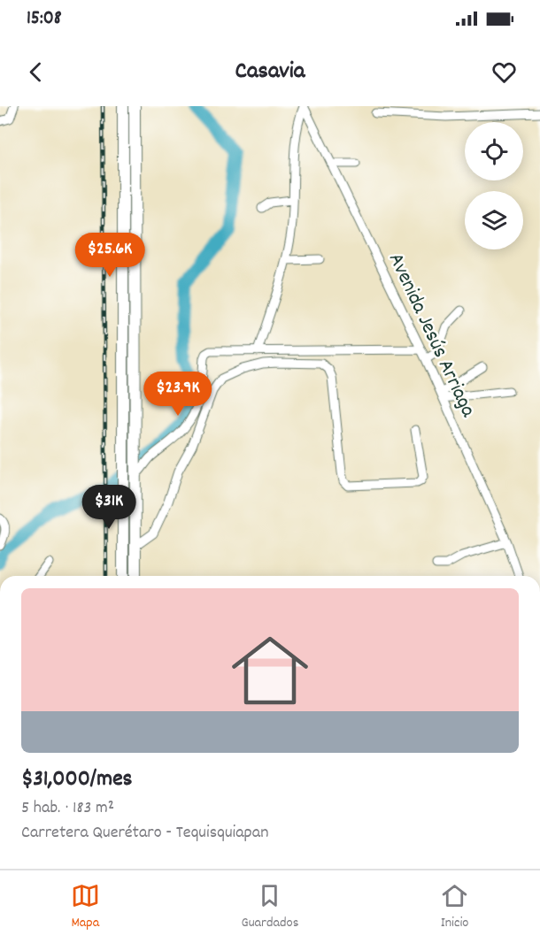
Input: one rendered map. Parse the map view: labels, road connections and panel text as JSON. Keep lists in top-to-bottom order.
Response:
{
  "streets": {
    "street": ["Avenida Jesús Arriaga"]
  },
  "page": {
    "status": "15:08",
    "header": "Casavia",
    "price": ["$25.6K", "$23.9K", "$31K"],
    "list": [
      {
        "name": "$31,000/mes",
        "note": "5 hab. · 183 m² · Carretera Querétaro - Tequisquiapan"
      }
    ],
    "tabs": ["Mapa", "Guardados", "Inicio"]
  }
}
